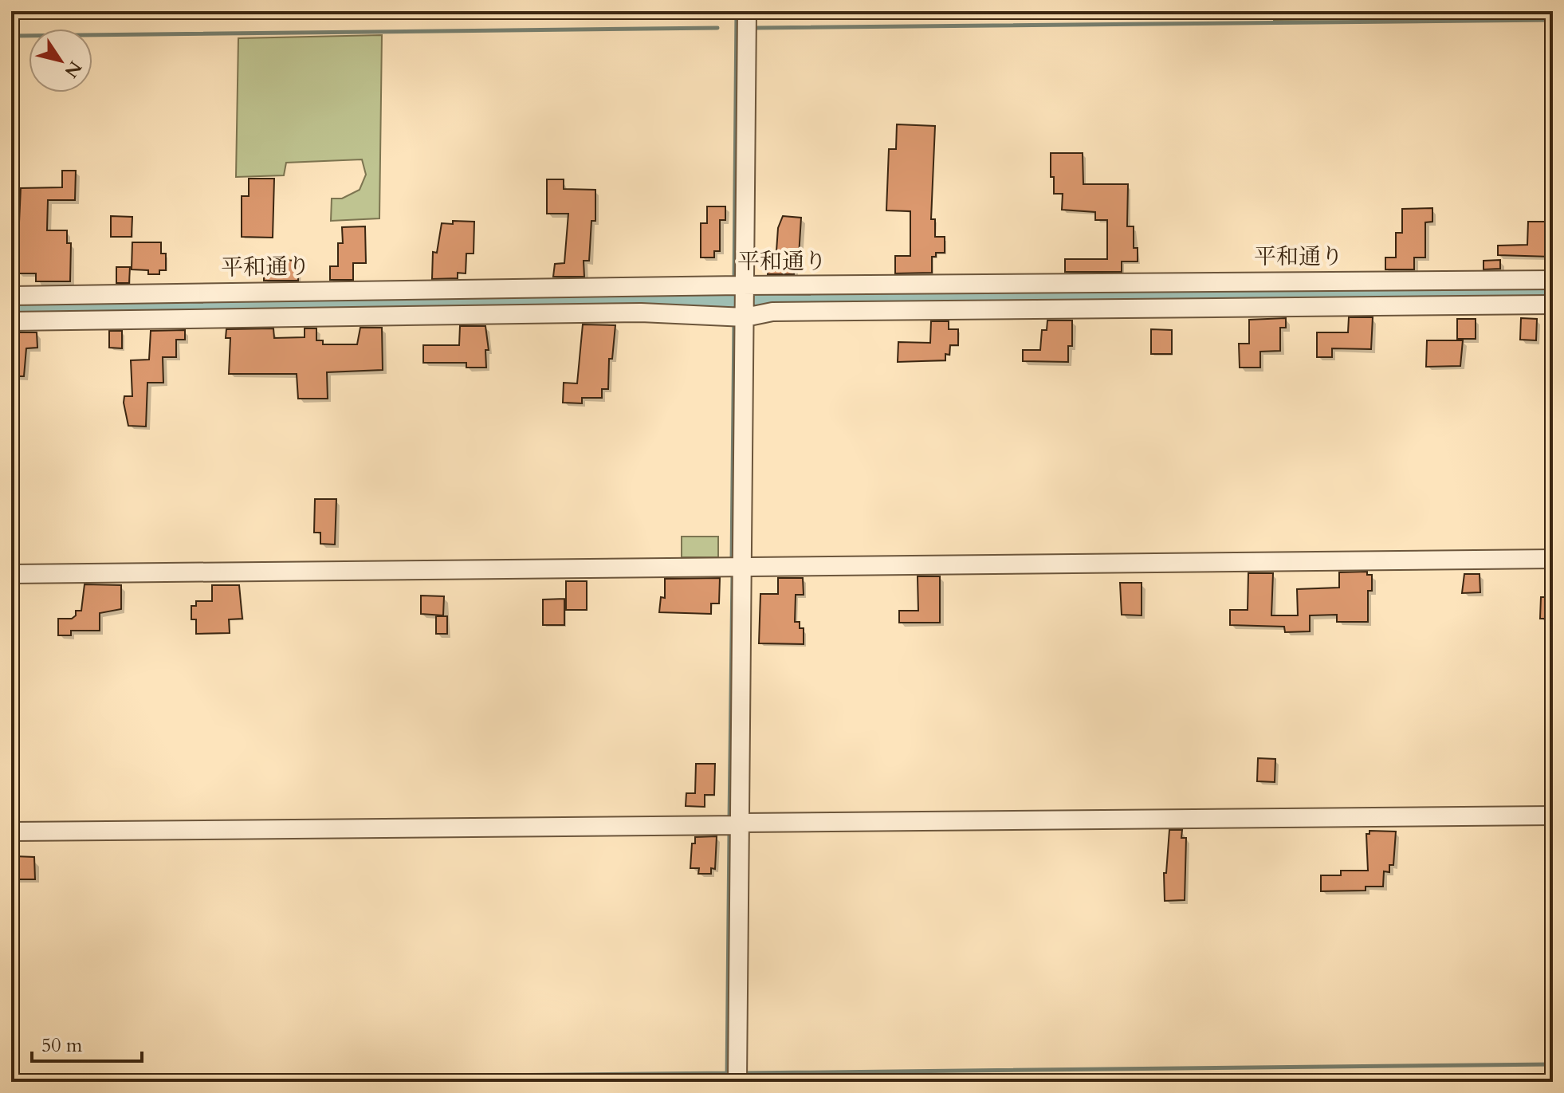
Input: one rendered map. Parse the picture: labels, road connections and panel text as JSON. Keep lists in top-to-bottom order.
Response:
{
  "streets": {
    "street": ["平和通り"]
  },
  "scale_bar": "50 m",
  "north": "bottom right"
}
